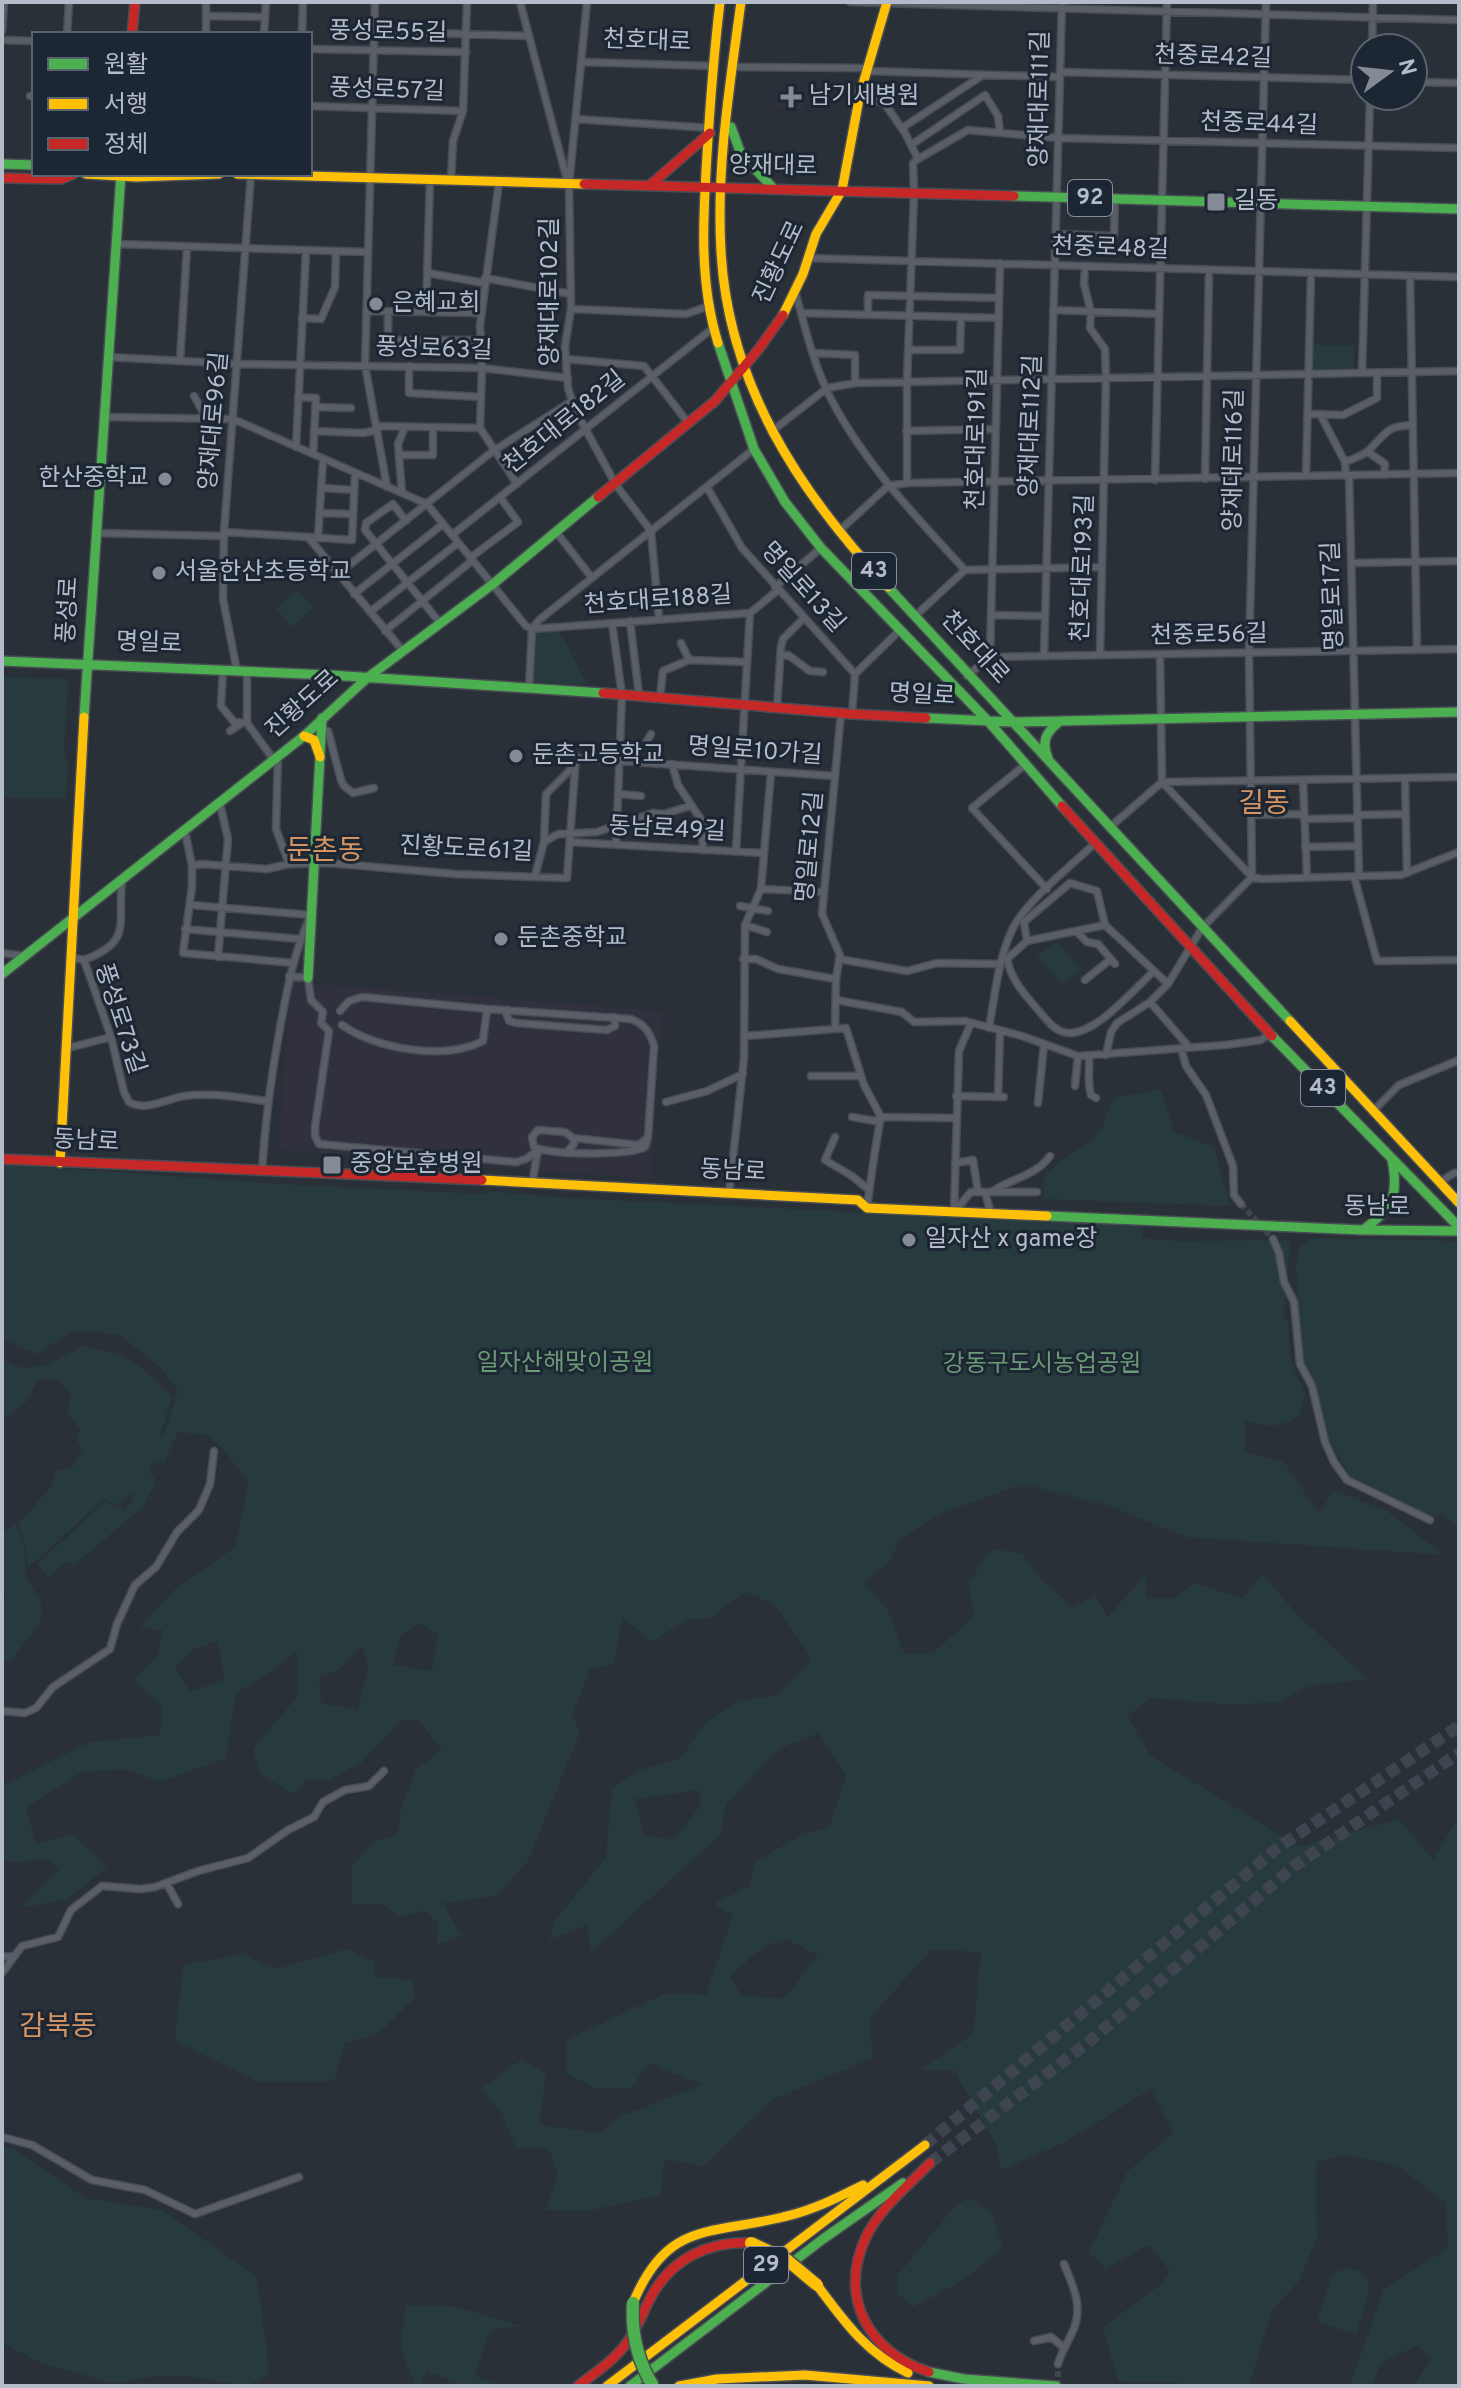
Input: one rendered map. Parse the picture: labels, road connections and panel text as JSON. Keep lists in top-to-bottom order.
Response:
{
  "streets": {
    "main road": [
      "천호대로",
      "양재대로",
      "92",
      "진황도로",
      "43",
      "풍성로",
      "명일로",
      "동남로",
      "29"
    ],
    "street": [
      "풍성로55길",
      "천중로42길",
      "풍성로57길",
      "양재대로111길",
      "천중로44길",
      "천중로48길",
      "양재대로102길",
      "풍성로63길",
      "양재대로96길",
      "천호대로182길",
      "양재대로112길",
      "천호대로191길",
      "양재대로116길",
      "천호대로193길",
      "명일로13길",
      "명일로17길",
      "천호대로188길",
      "천중로56길",
      "명일로10가길",
      "동남로49길",
      "명일로12길",
      "진황도로61길",
      "풍성로73길"
    ]
  },
  "crossings": [
    ["천호대로", "천중로42길"],
    ["천호대로", "양재대로"],
    ["천호대로", "진황도로"],
    ["천호대로", "천호대로182길"],
    ["천호대로", "천호대로188길"],
    ["천호대로", "명일로"],
    ["천호대로", "동남로"],
    ["천중로42길", "양재대로111길"],
    ["천중로42길", "진황도로"],
    ["천중로42길", "양재대로116길"],
    ["양재대로111길", "천중로44길"],
    ["양재대로111길", "양재대로"],
    ["양재대로111길", "양재대로112길"],
    ["천중로44길", "양재대로116길"],
    ["양재대로", "진황도로"],
    ["양재대로", "양재대로102길"],
    ["양재대로", "양재대로112길"],
    ["양재대로", "양재대로116길"],
    ["천중로48길", "진황도로"],
    ["천중로48길", "양재대로112길"],
    ["천중로48길", "천호대로191길"],
    ["천중로48길", "양재대로116길"],
    ["천중로48길", "천호대로193길"],
    ["진황도로", "양재대로102길"],
    ["진황도로", "풍성로"],
    ["진황도로", "명일로"],
    ["양재대로102길", "풍성로63길"],
    ["양재대로102길", "천호대로182길"],
    ["풍성로63길", "양재대로96길"],
    ["풍성로63길", "풍성로"],
    ["양재대로96길", "명일로"],
    ["양재대로112길", "천중로56길"],
    ["천호대로191길", "천중로56길"],
    ["양재대로116길", "천중로56길"],
    ["양재대로116길", "명일로"],
    ["천호대로193길", "천중로56길"],
    ["명일로13길", "천호대로188길"],
    ["명일로17길", "천중로56길"],
    ["명일로17길", "명일로"],
    ["풍성로", "명일로"],
    ["풍성로", "풍성로73길"],
    ["풍성로", "동남로"],
    ["명일로", "명일로12길"],
    ["명일로10가길", "동남로49길"],
    ["명일로10가길", "명일로12길"],
    ["동남로49길", "진황도로61길"]
  ],
  "districts": ["길동", "둔촌동", "감북동"],
  "parks": ["일자산해맞이공원", "강동구도시농업공원"],
  "places": {
    "health": ["남기세병원"],
    "transit": ["길동", "중앙보훈병원"],
    "other": [
      "은혜교회",
      "한산중학교",
      "서울한산초등학교",
      "둔촌고등학교",
      "둔촌중학교",
      "일자산 x game장"
    ]
  },
  "legend": ["원활", "서행", "정체"],
  "north": "right"
}
